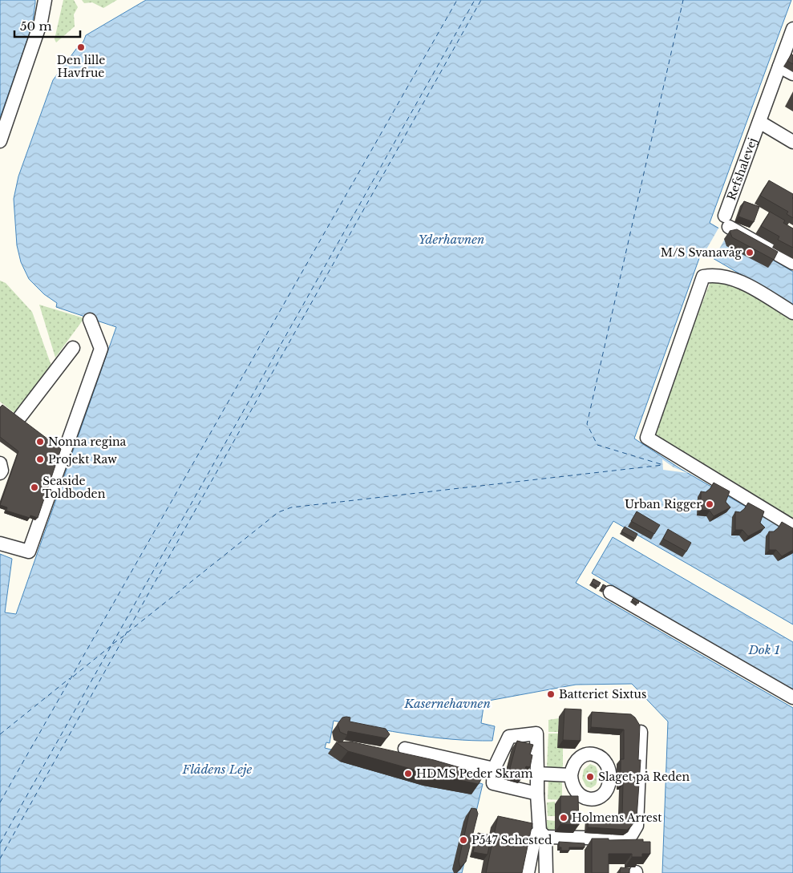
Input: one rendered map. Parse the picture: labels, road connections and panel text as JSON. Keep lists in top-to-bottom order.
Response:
{
  "streets": {
    "street": ["Refshalevej"]
  },
  "water": [
    "Yderhavnen",
    "Dok 1",
    "Kasernehavnen",
    "Flådens Leje"
  ],
  "places": [
    "Den lille Havfrue",
    "M/S Svanavåg",
    "Nonna regina",
    "Projekt Raw",
    "Seaside Toldboden",
    "Urban Rigger",
    "Batteriet Sixtus",
    "HDMS Peder Skram",
    "Slaget på Reden",
    "Holmens Arrest",
    "P547 Sehested"
  ],
  "scale_bar": "50 m"
}
